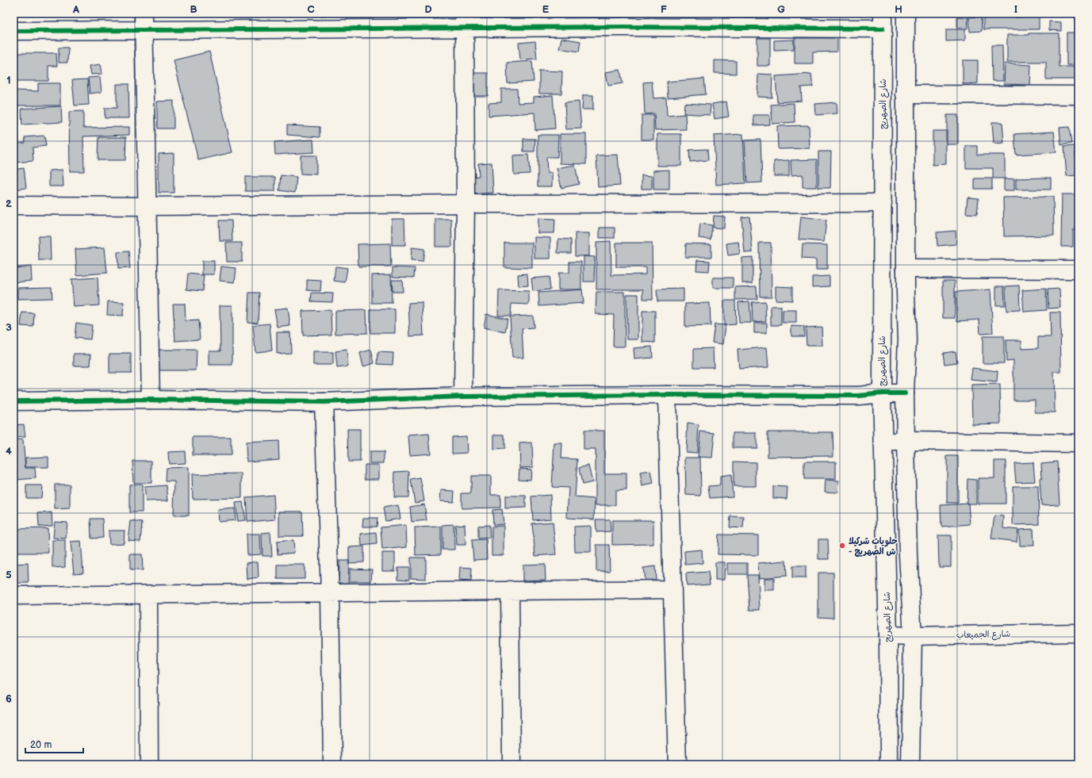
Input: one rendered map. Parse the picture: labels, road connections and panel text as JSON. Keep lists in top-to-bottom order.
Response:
{
  "streets": {
    "street": ["شارع الصهريج", "شارع الجميعاب"]
  },
  "crossings": [
    ["شارع الصهريج", "شارع الجميعاب"]
  ],
  "places": ["حلويات شركيلا - ش الصهريج"],
  "scale_bar": "20 m",
  "grid": {
    "columns": [
      "A",
      "B",
      "C",
      "D",
      "E",
      "F",
      "G",
      "H",
      "I"
    ],
    "rows": [
      "1",
      "2",
      "3",
      "4",
      "5",
      "6"
    ]
  }
}
